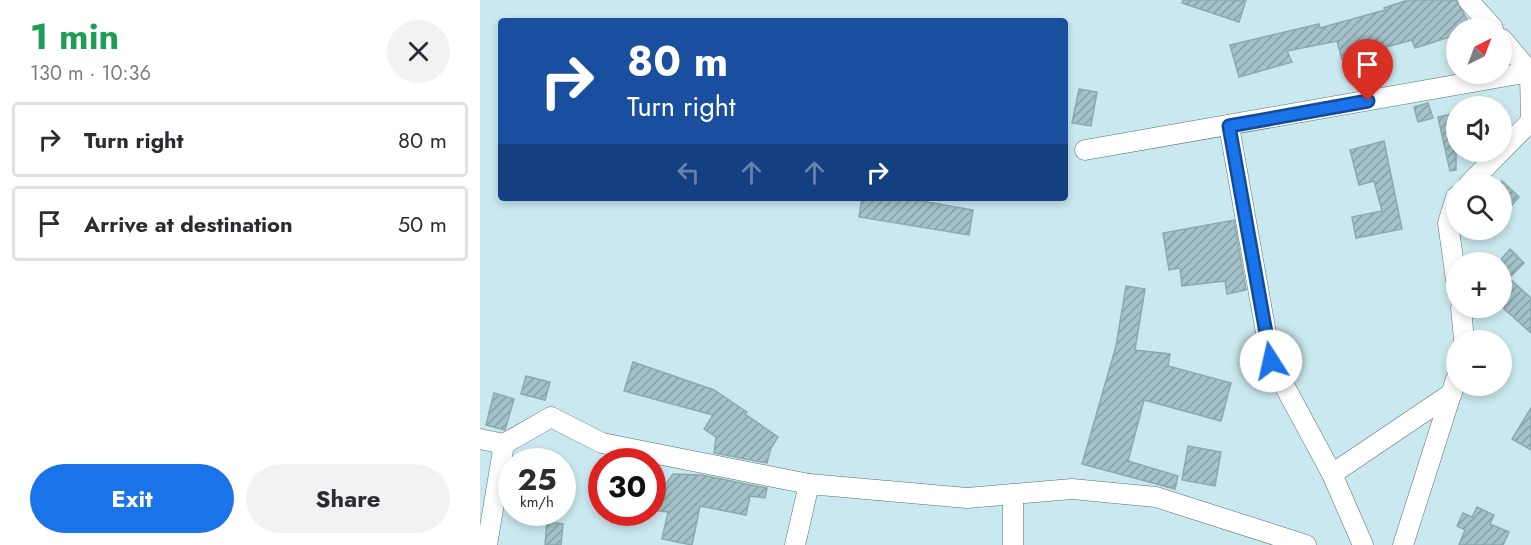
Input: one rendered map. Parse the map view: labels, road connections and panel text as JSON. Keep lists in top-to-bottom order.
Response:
{
  "north": "top right",
  "page": {
    "heading": ["1 min", "130 m · 10:36"],
    "map_buttons": ["+", "−"],
    "turn": ["80 m", "Turn right"],
    "list": [
      {
        "name": "Turn right",
        "value": "80 m"
      },
      {
        "name": "Arrive at destination",
        "value": "50 m"
      }
    ],
    "speed": "25 km/h",
    "limit": "30",
    "buttons": ["Exit", "Share"]
  }
}
